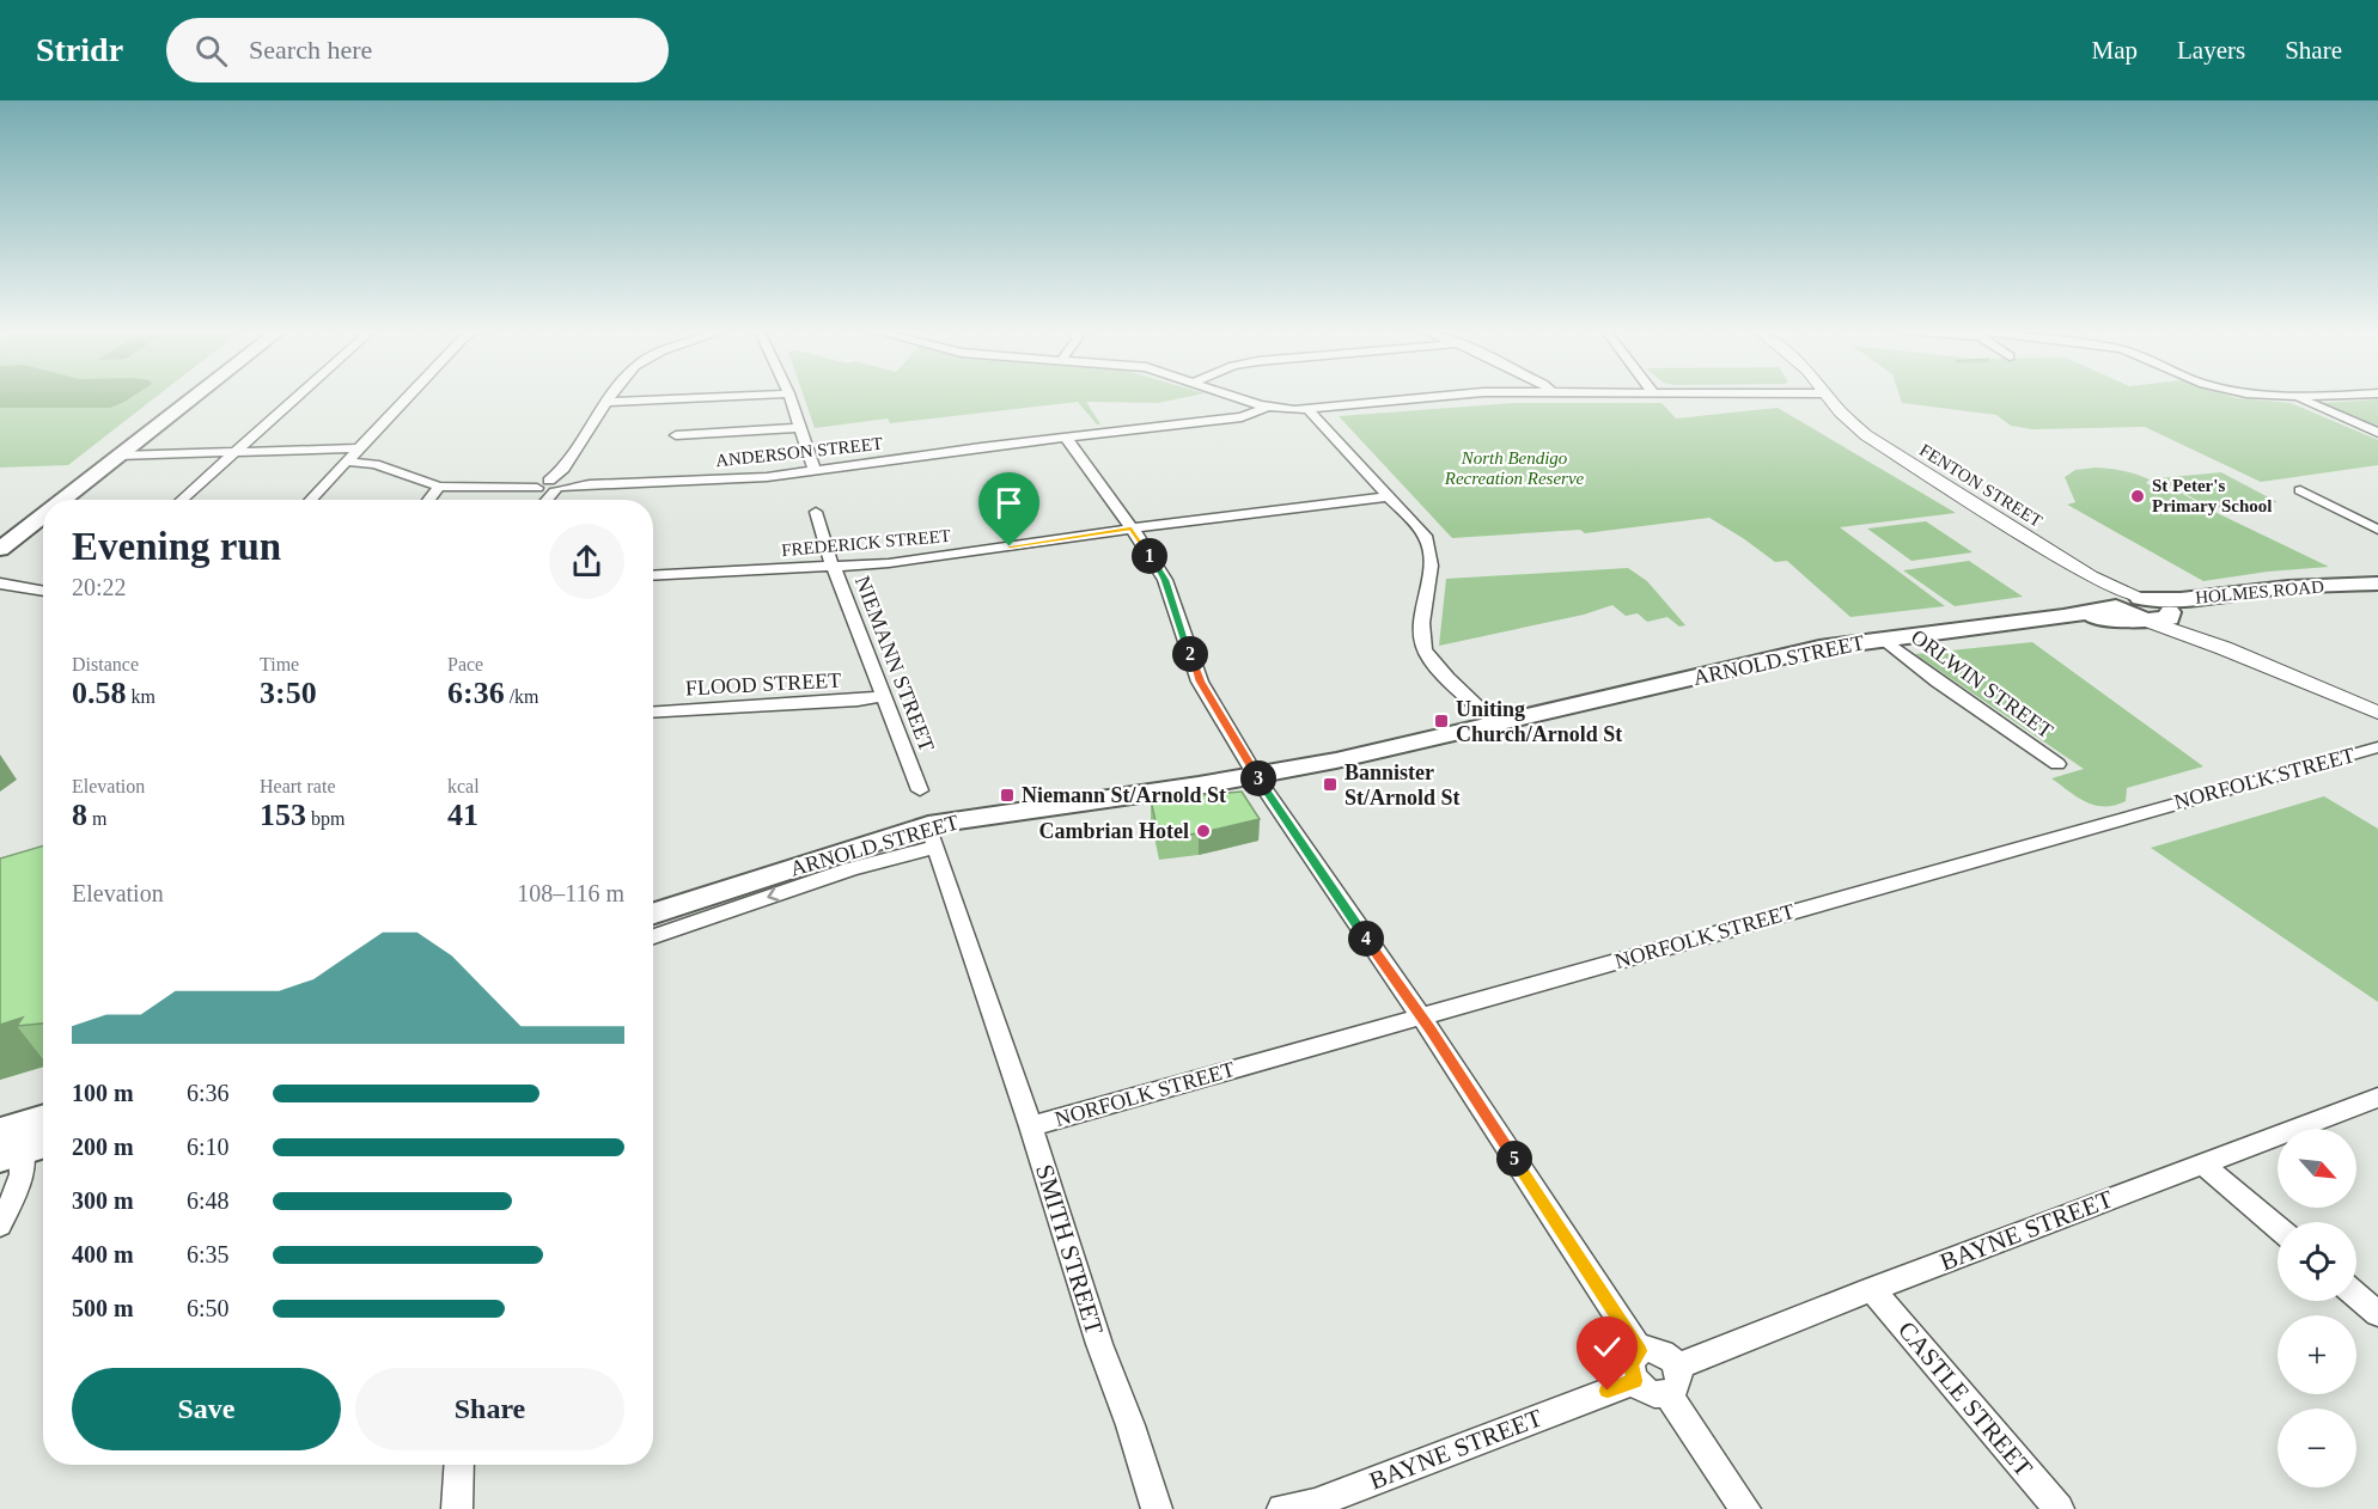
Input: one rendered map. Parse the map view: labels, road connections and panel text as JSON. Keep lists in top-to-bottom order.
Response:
{
  "streets": {
    "main road": ["HOLMES ROAD", "ARNOLD STREET"],
    "street": [
      "ANDERSON STREET",
      "FENTON STREET",
      "FREDERICK STREET",
      "NIEMANN STREET",
      "FLOOD STREET",
      "ORLWIN STREET",
      "NORFOLK STREET",
      "BAYNE STREET",
      "SMITH STREET",
      "CASTLE STREET"
    ]
  },
  "crossings": [
    ["FENTON STREET", "HOLMES ROAD"],
    ["FENTON STREET", "ARNOLD STREET"],
    ["FREDERICK STREET", "NIEMANN STREET"],
    ["HOLMES ROAD", "ARNOLD STREET"],
    ["ARNOLD STREET", "ORLWIN STREET"],
    ["ARNOLD STREET", "SMITH STREET"],
    ["NIEMANN STREET", "FLOOD STREET"],
    ["NORFOLK STREET", "SMITH STREET"],
    ["BAYNE STREET", "CASTLE STREET"]
  ],
  "parks": ["North Bendigo Recreation Reserve"],
  "places": {
    "other": ["St Peter's Primary School", "Cambrian Hotel"],
    "transit": ["Uniting Church/Arnold St", "Bannister St/Arnold St", "Niemann St/Arnold St"]
  },
  "north": "bottom right",
  "page": {
    "header": "Stridr",
    "search": "Search here",
    "nav": ["Map", "Layers", "Share"],
    "heading": ["Evening run", "20:22"],
    "pins": [
      "1",
      "2",
      "3",
      "4",
      "5"
    ],
    "stats": [
      ["Distance", "0.58 km"],
      ["Time", "3:50"],
      ["Pace", "6:36 /km"],
      ["Elevation", "8 m"],
      ["Heart rate", "153 bpm"],
      ["kcal", "41"]
    ],
    "chart": ["Elevation", "108–116 m"],
    "list": [
      {
        "name": "100 m",
        "note": "6:36"
      },
      {
        "name": "200 m",
        "note": "6:10"
      },
      {
        "name": "300 m",
        "note": "6:48"
      },
      {
        "name": "400 m",
        "note": "6:35"
      },
      {
        "name": "500 m",
        "note": "6:50"
      }
    ],
    "map_buttons": ["+", "−"],
    "buttons": ["Save", "Share"]
  }
}
